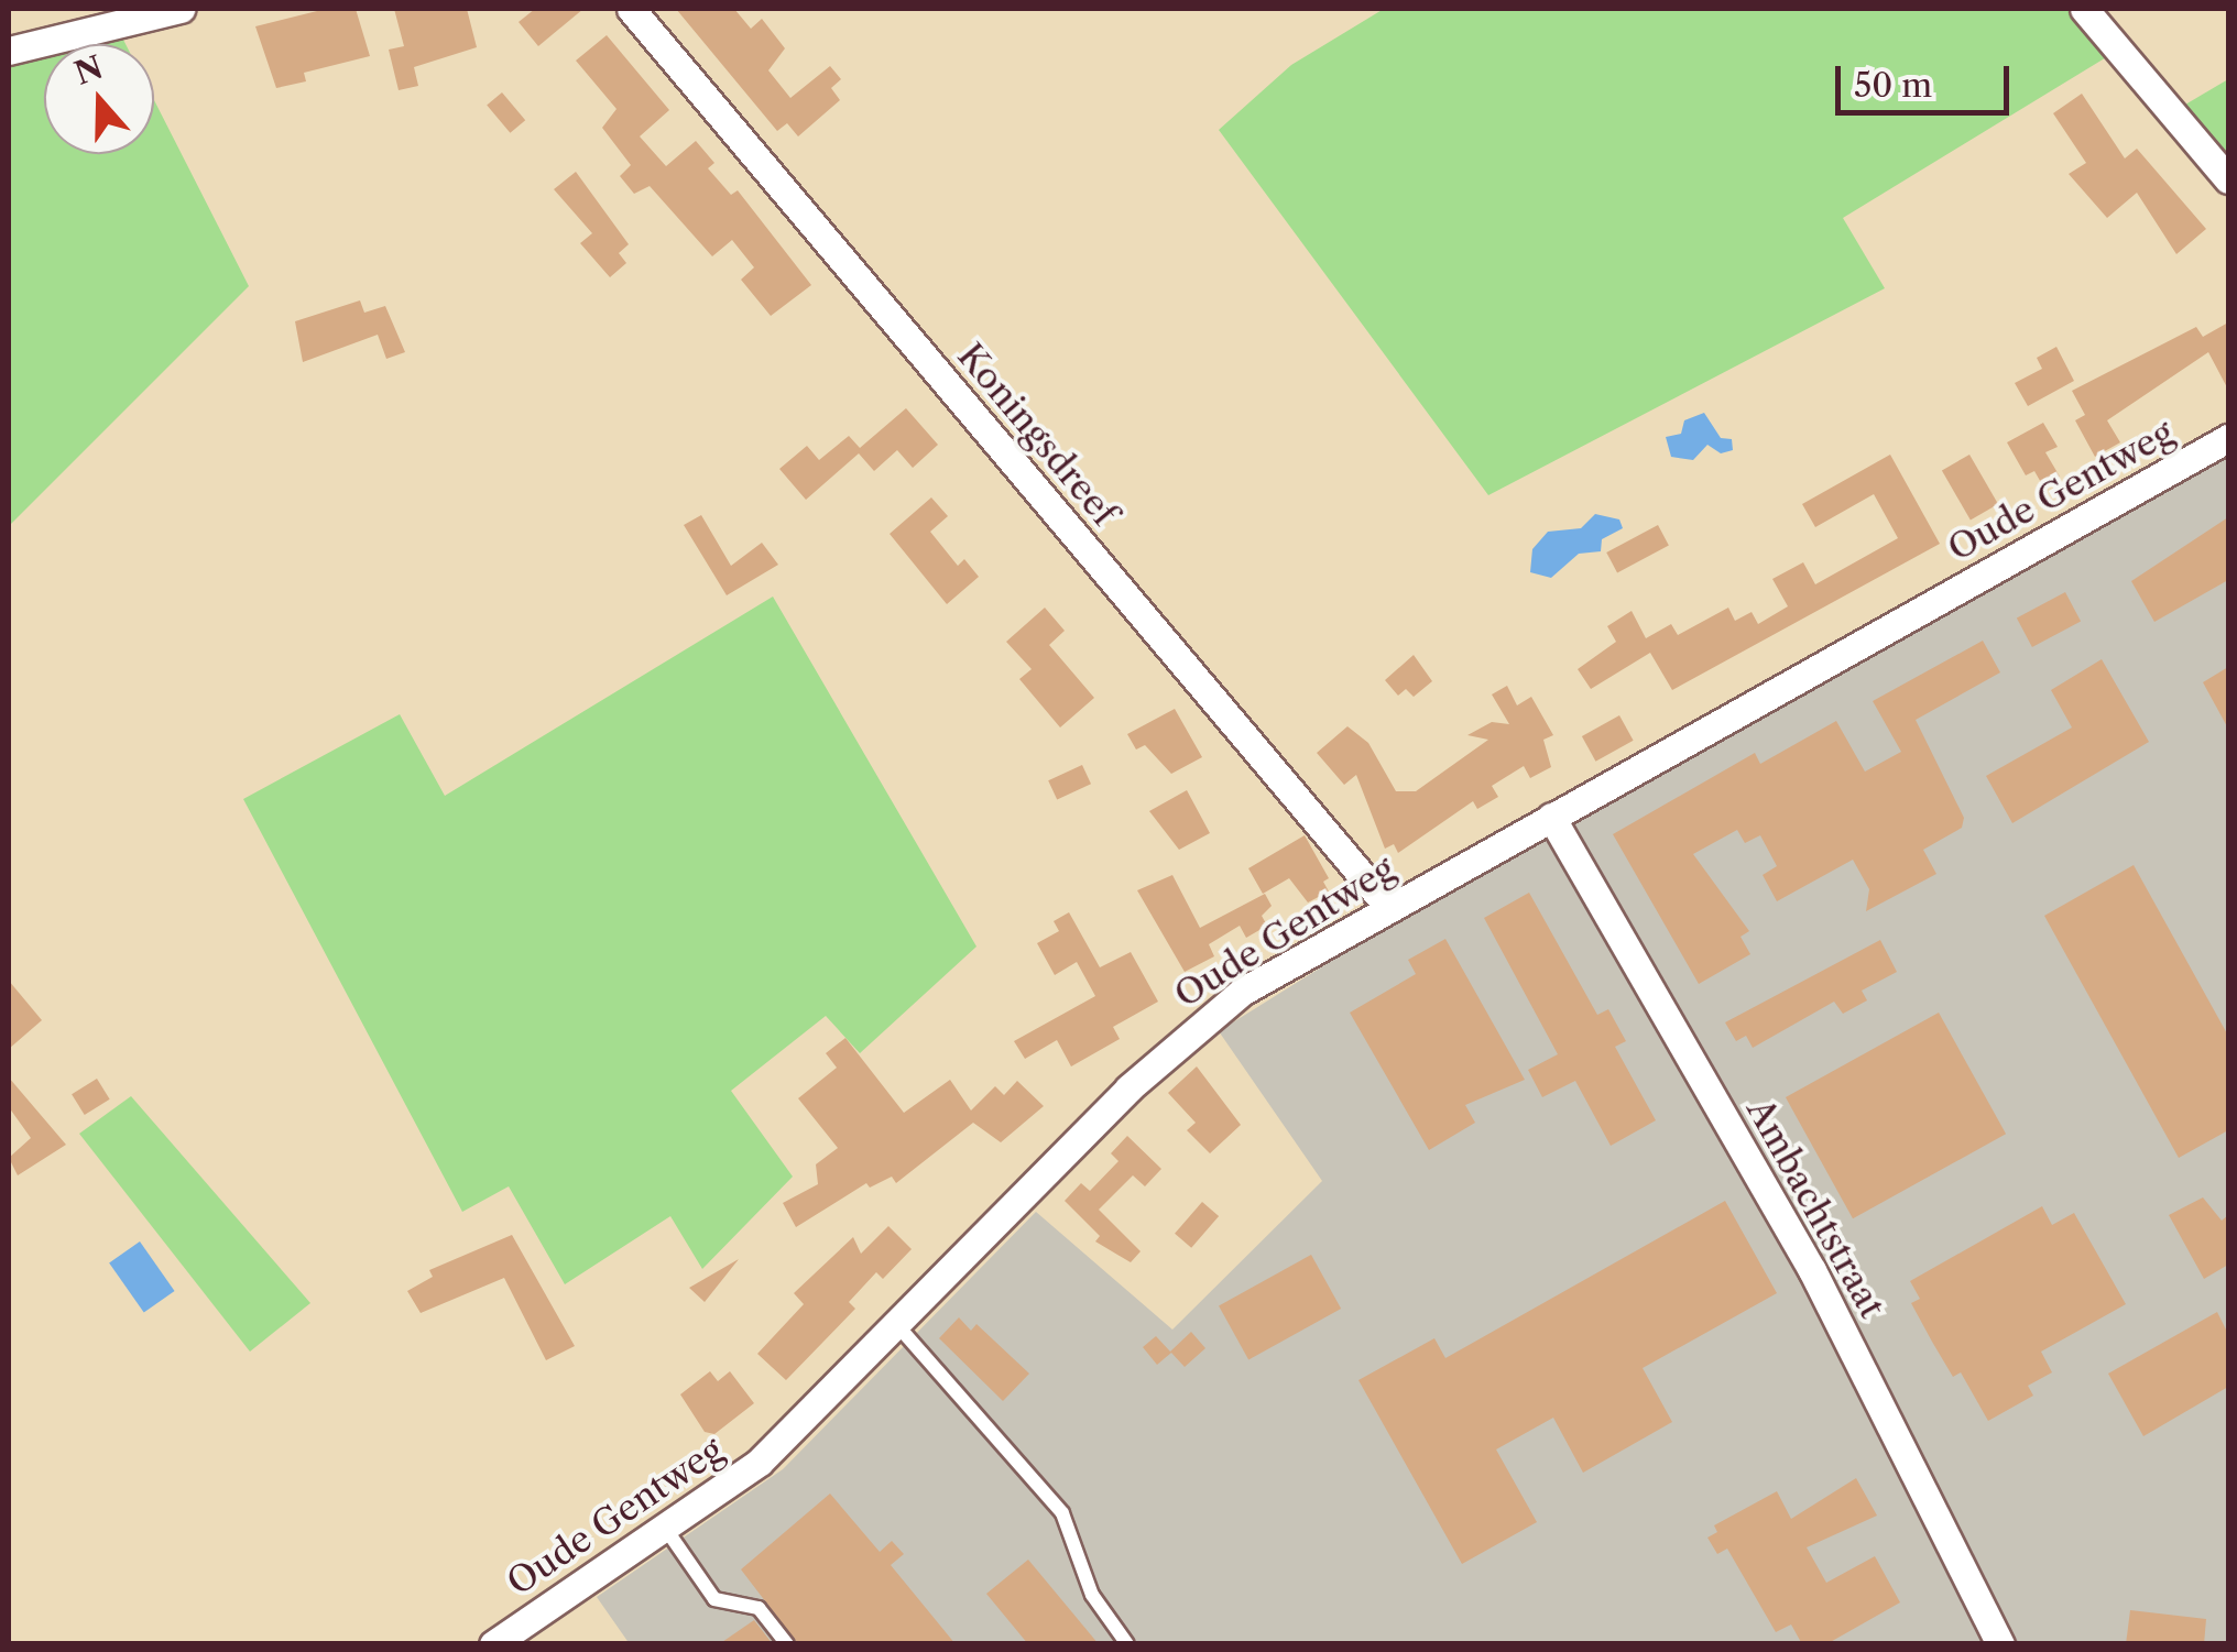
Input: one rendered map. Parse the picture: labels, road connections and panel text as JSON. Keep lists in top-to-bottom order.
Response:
{
  "streets": {
    "street": ["Koningsdreef", "Oude Gentweg", "Ambachtstraat"]
  },
  "crossings": [
    ["Koningsdreef", "Oude Gentweg"],
    ["Oude Gentweg", "Ambachtstraat"]
  ],
  "scale_bar": "50 m",
  "north": "top"
}
